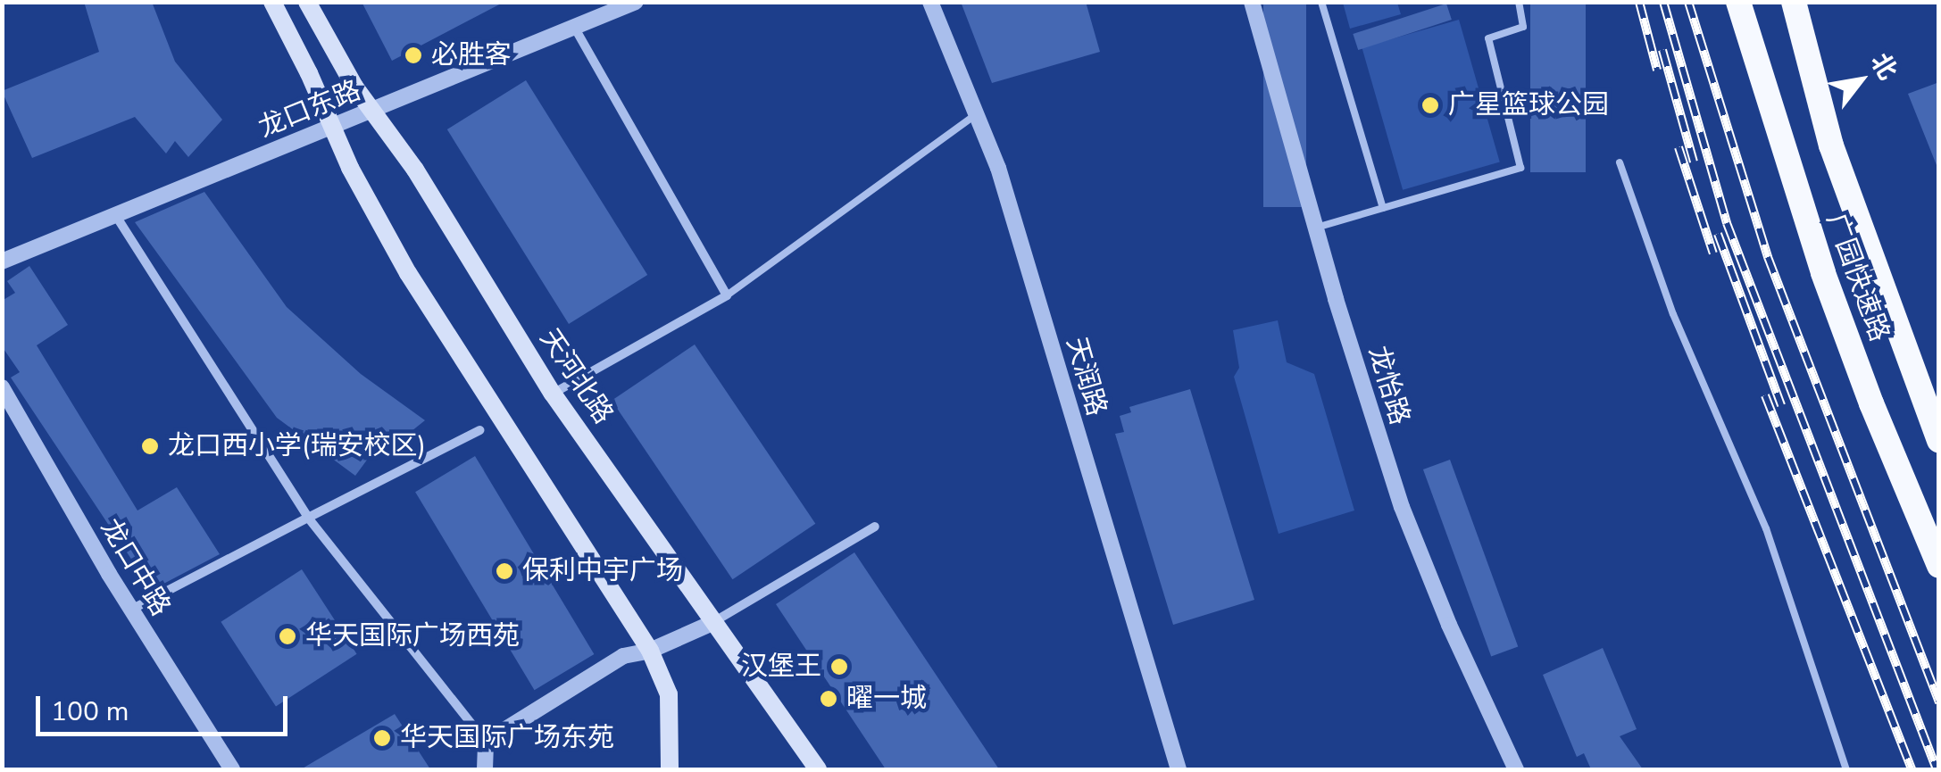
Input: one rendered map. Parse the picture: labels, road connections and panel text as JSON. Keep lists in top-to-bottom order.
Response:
{
  "streets": {
    "highway": ["广园快速路"],
    "main road": ["天河北路"],
    "street": [
      "龙口东路",
      "天润路",
      "龙怡路",
      "龙口中路"
    ]
  },
  "crossings": [
    ["龙口东路", "天河北路"]
  ],
  "places": [
    "必胜客",
    "广星篮球公园",
    "龙口西小学(瑞安校区)",
    "保利中宇广场",
    "华天国际广场西苑",
    "汉堡王",
    "曜一城",
    "华天国际广场东苑"
  ],
  "scale_bar": "100 m",
  "north": "top right"
}
